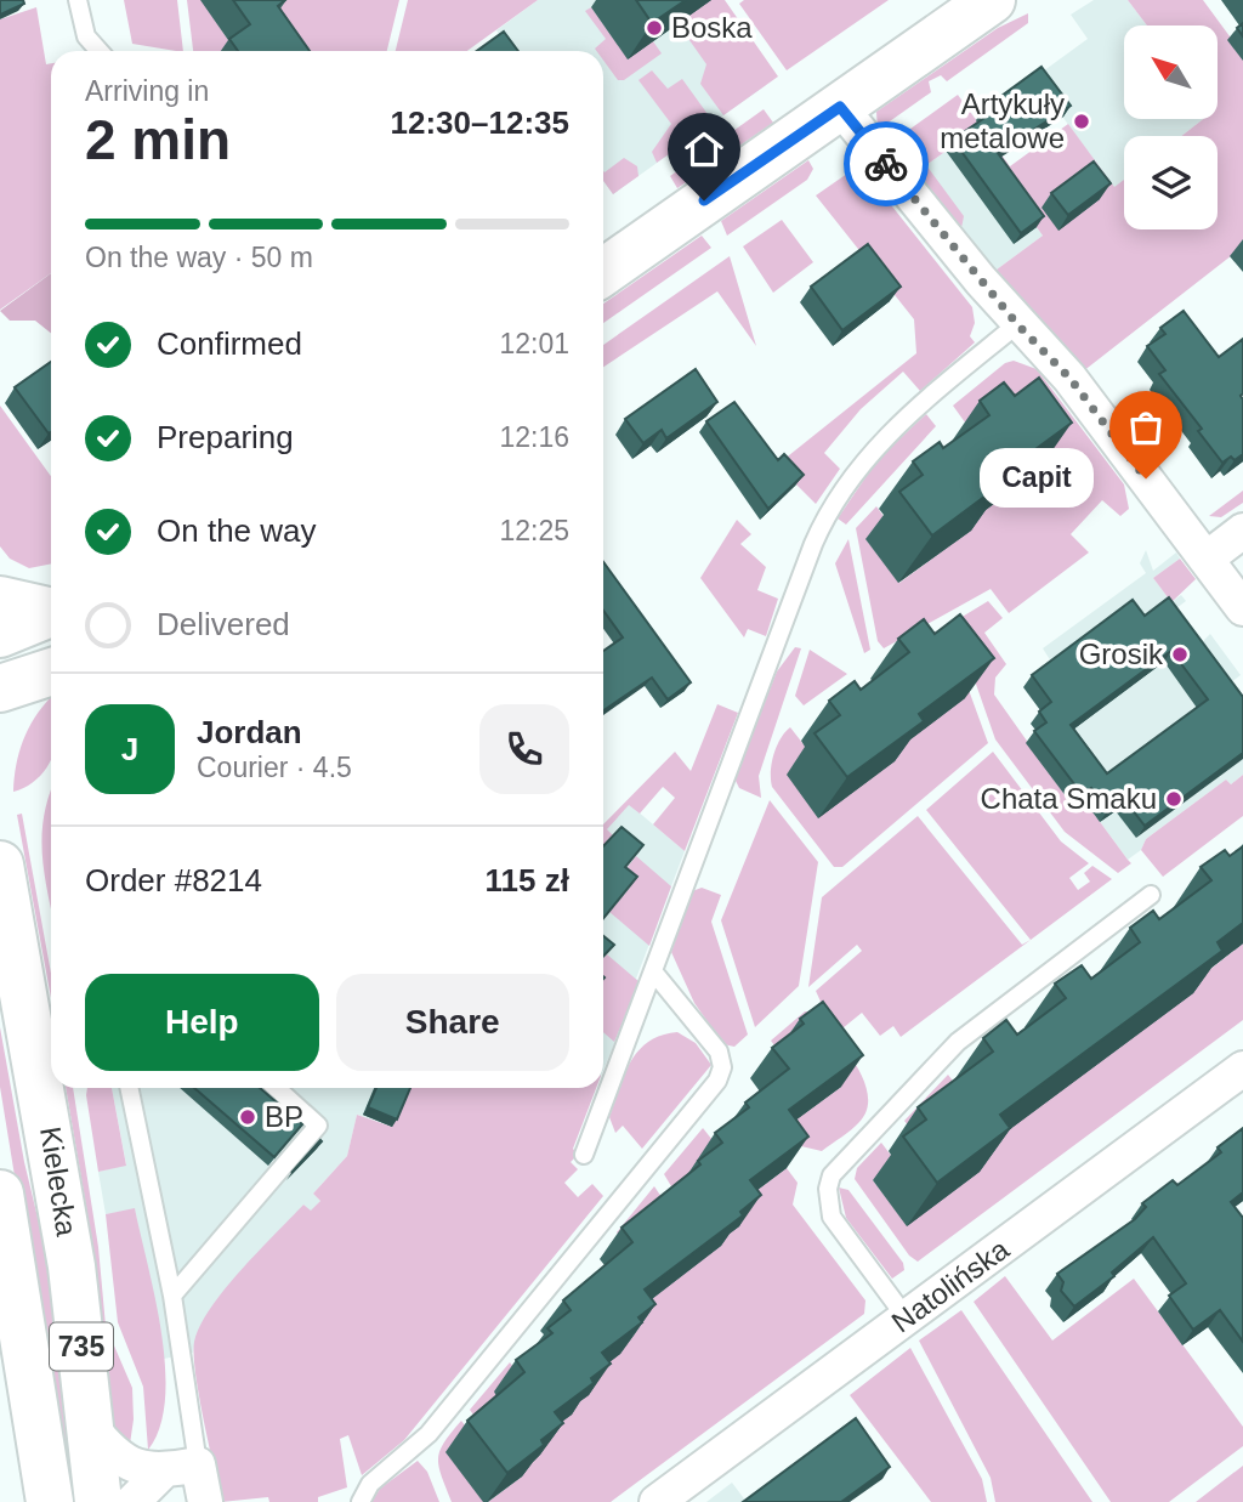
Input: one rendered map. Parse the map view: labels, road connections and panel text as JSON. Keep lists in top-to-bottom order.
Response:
{
  "streets": {
    "main road": ["Kielecka", "735"],
    "street": ["Natolińska"]
  },
  "places": [
    "Boska",
    "Artykuły metalowe",
    "Capit",
    "Grosik",
    "Chata Smaku",
    "BP"
  ],
  "north": "top left",
  "page": {
    "heading": ["2 min", "Arriving in", "12:30–12:35"],
    "panel": [
      "Jordan",
      "Courier · 4.5",
      "Order #8214",
      "115 zł"
    ],
    "bar": "On the way · 50 m",
    "list": [
      ["Confirmed", "12:01"],
      ["Preparing", "12:16"],
      ["On the way", "12:25"],
      "Delivered"
    ],
    "bubble": "Capit",
    "round": "J",
    "buttons": ["Help", "Share"]
  }
}
